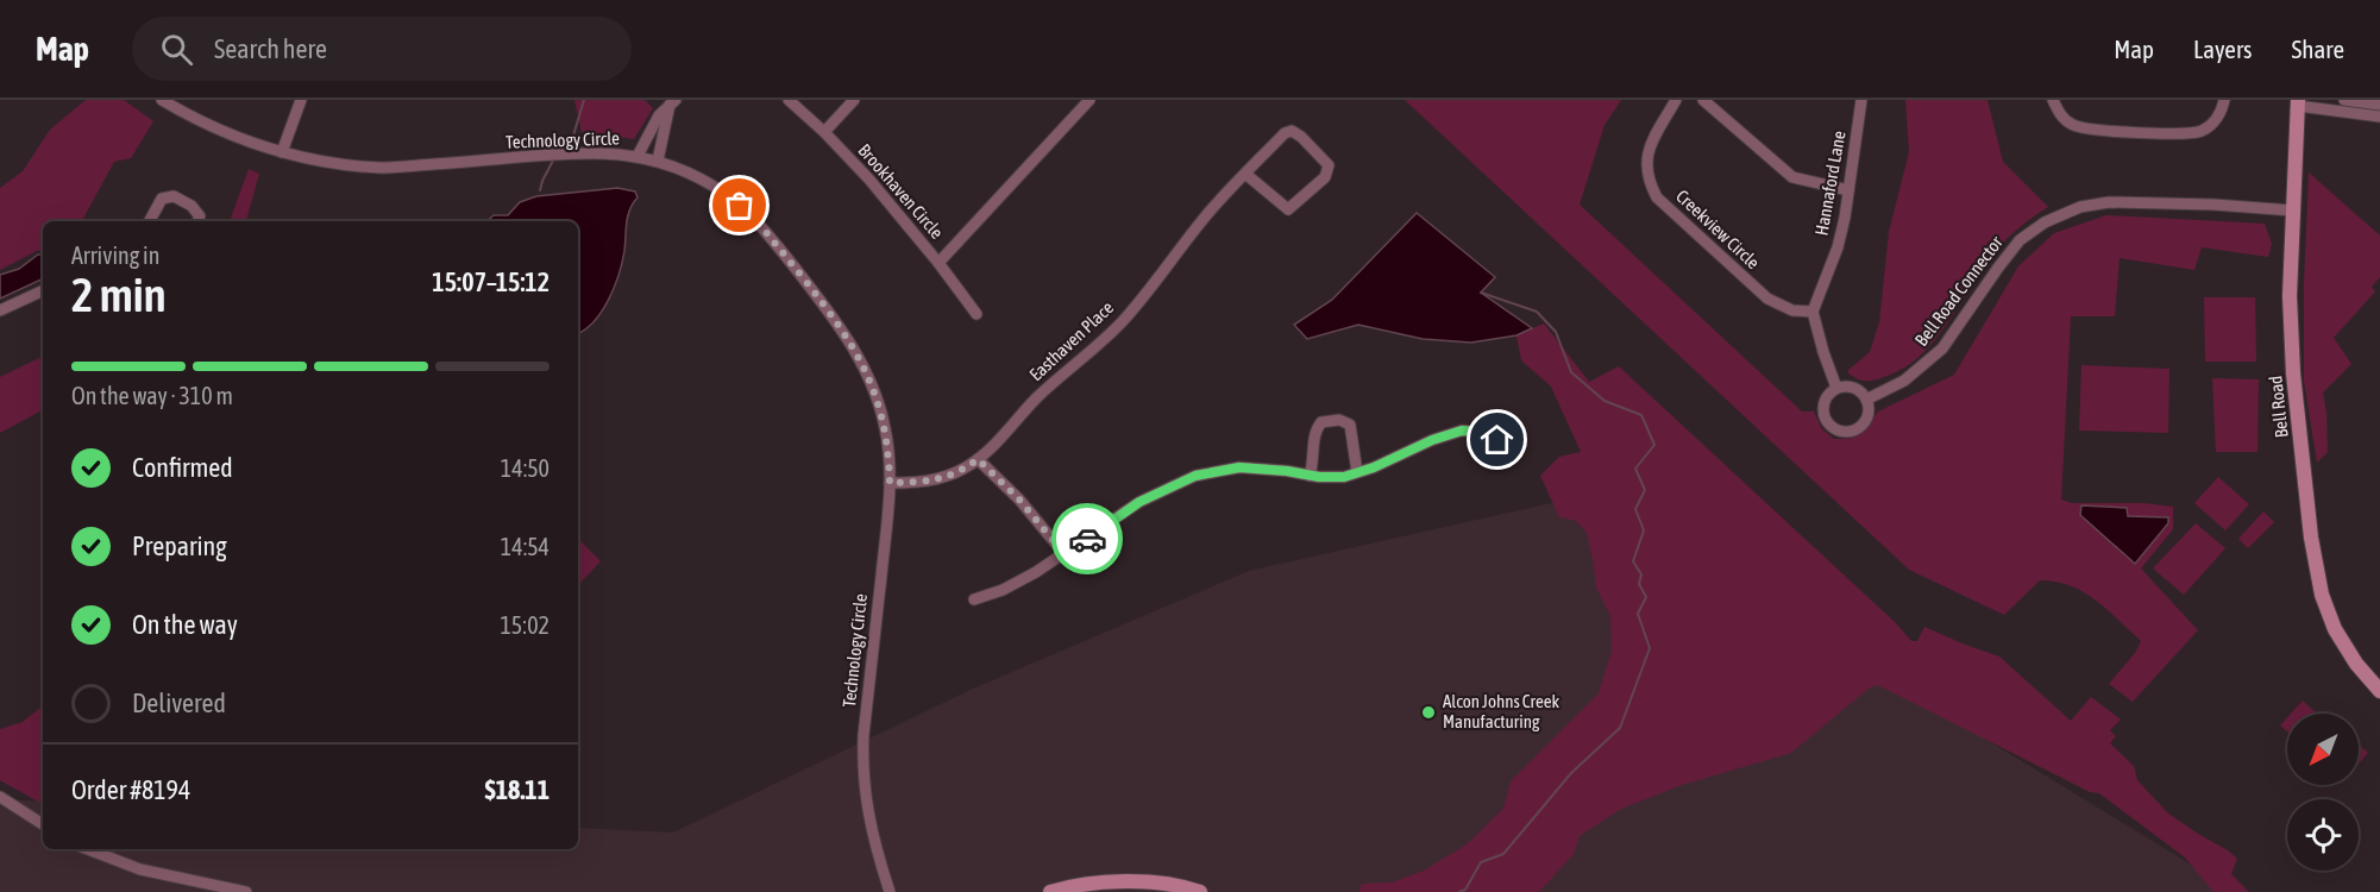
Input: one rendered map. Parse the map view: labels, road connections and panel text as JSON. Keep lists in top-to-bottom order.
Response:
{
  "streets": {
    "street": [
      "Technology Circle",
      "Hannaford Lane",
      "Brookhaven Circle",
      "Creekview Circle",
      "Bell Road Connector",
      "Easthaven Place",
      "Bell Road"
    ]
  },
  "crossings": [
    ["Technology Circle", "Easthaven Place"],
    ["Hannaford Lane", "Creekview Circle"],
    ["Bell Road Connector", "Bell Road"]
  ],
  "places": ["Alcon Johns Creek Manufacturing"],
  "north": "bottom left",
  "page": {
    "header": "Map",
    "search": "Search here",
    "nav": ["Map", "Layers", "Share"],
    "heading": ["2 min", "Arriving in", "15:07–15:12"],
    "panel": ["Order #8194", "$18.11"],
    "bar": "On the way · 310 m",
    "list": [
      ["Confirmed", "14:50"],
      ["Preparing", "14:54"],
      ["On the way", "15:02"],
      "Delivered"
    ]
  }
}
